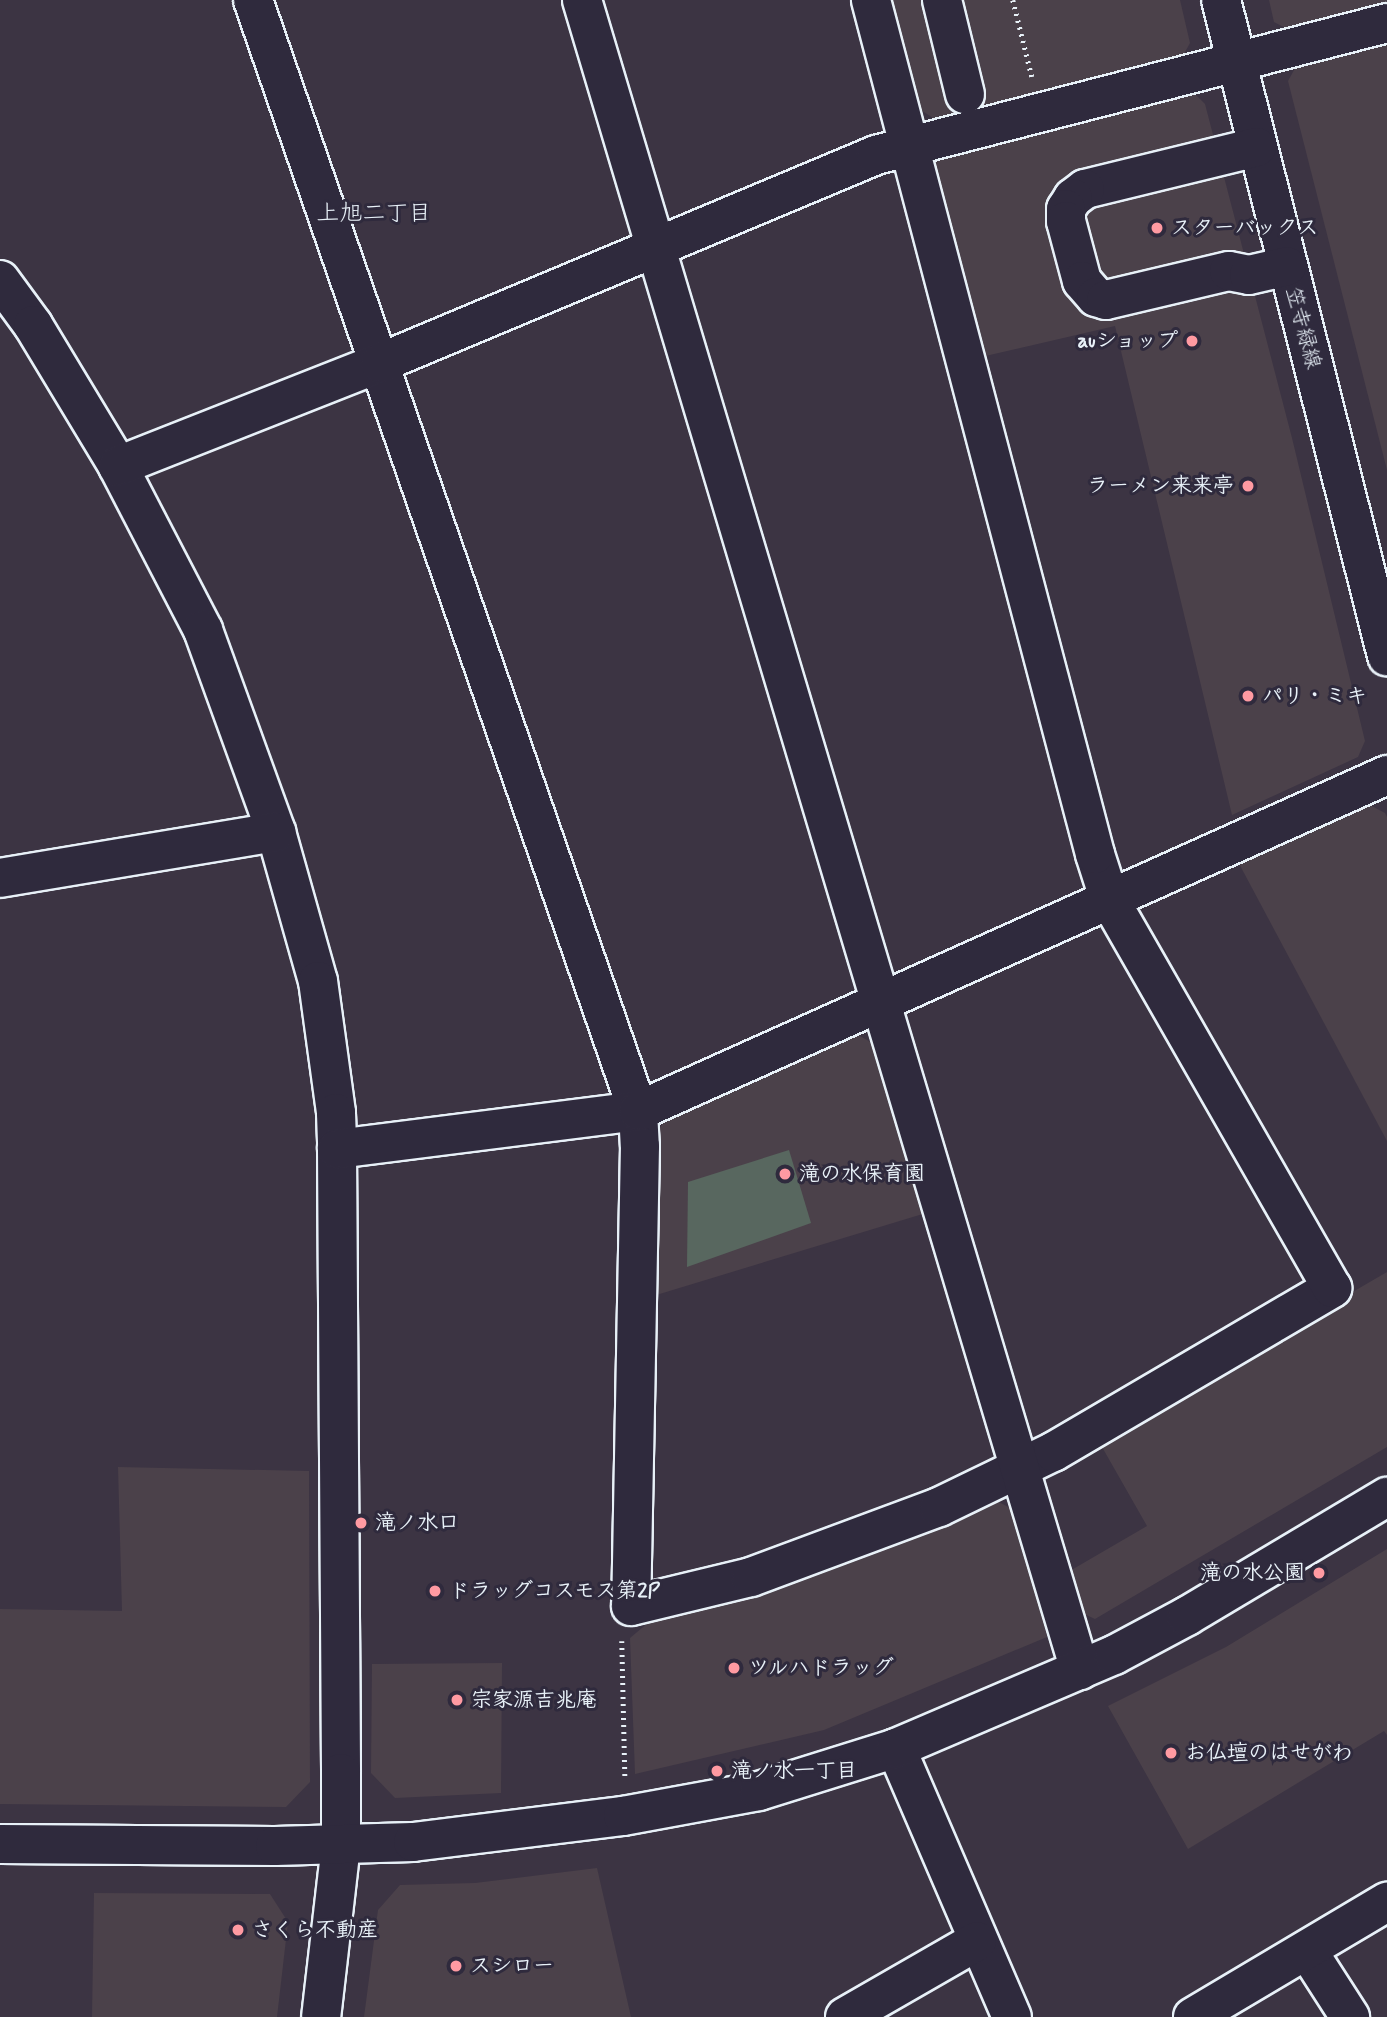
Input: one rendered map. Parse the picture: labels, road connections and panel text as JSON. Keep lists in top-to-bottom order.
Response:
{
  "streets": {
    "street": ["笠寺緑線"]
  },
  "districts": ["上旭二丁目"],
  "places": [
    "スターバックス",
    "auショップ",
    "ラーメン来来亭",
    "パリ・ミキ",
    "滝の水保育園",
    "滝ノ水口",
    "滝の水公園",
    "ドラッグコスモス第2P",
    "ツルハドラッグ",
    "宗家源吉兆庵",
    "お仏壇のはせがわ",
    "滝ノ水一丁目",
    "さくら不動産",
    "スシロー"
  ]
}
